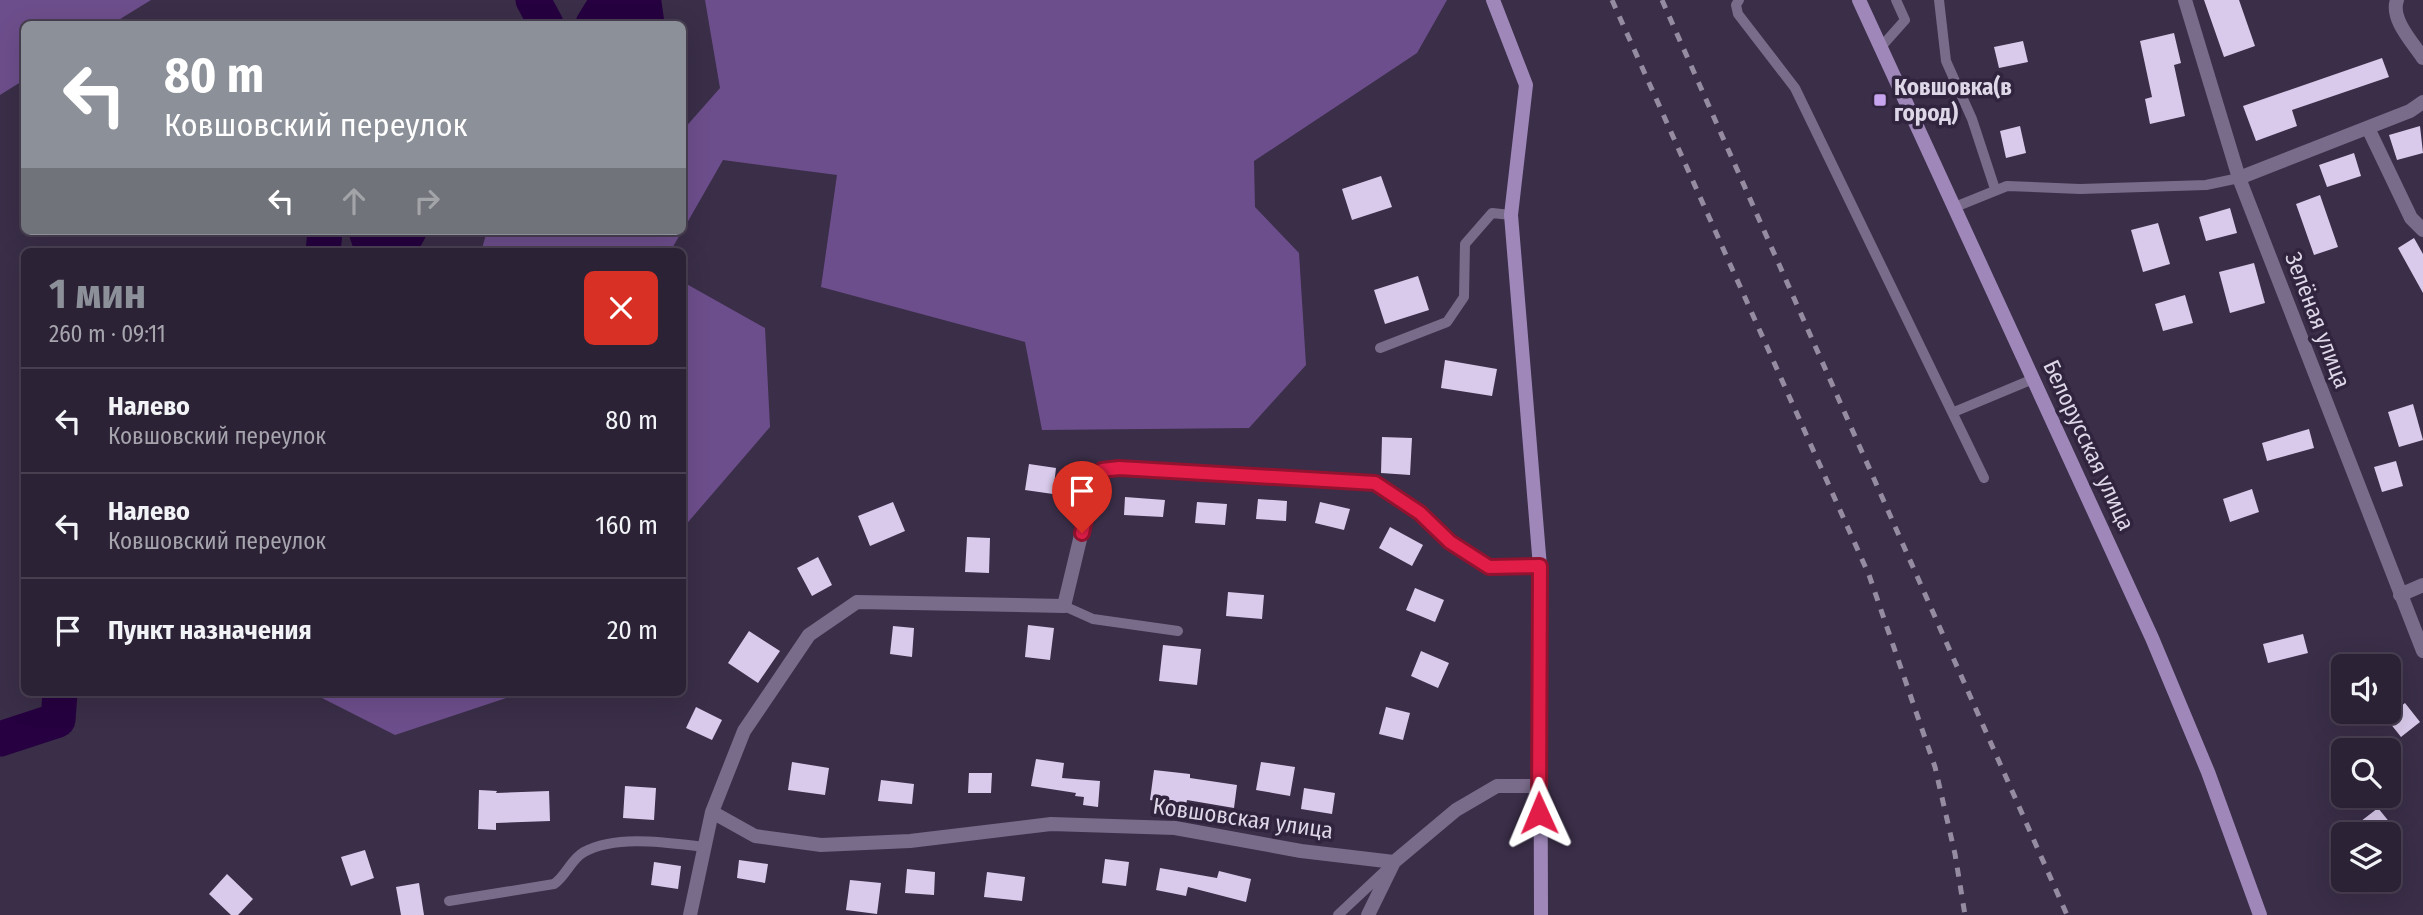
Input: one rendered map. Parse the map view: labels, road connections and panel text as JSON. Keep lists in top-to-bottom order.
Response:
{
  "streets": {
    "main road": ["Белорусская улица"],
    "street": ["Зелёная улица", "Ковшовская улица"]
  },
  "places": {
    "transit": ["Ковшовка(в город)"]
  },
  "page": {
    "turn": ["80 m", "Ковшовский переулок"],
    "heading": ["1 мин", "260 m · 09:11"],
    "list": [
      {
        "name": "Налево",
        "note": "Ковшовский переулок",
        "value": "80 m"
      },
      {
        "name": "Налево",
        "note": "Ковшовский переулок",
        "value": "160 m"
      },
      {
        "name": "Пункт назначения",
        "value": "20 m"
      }
    ]
  }
}
